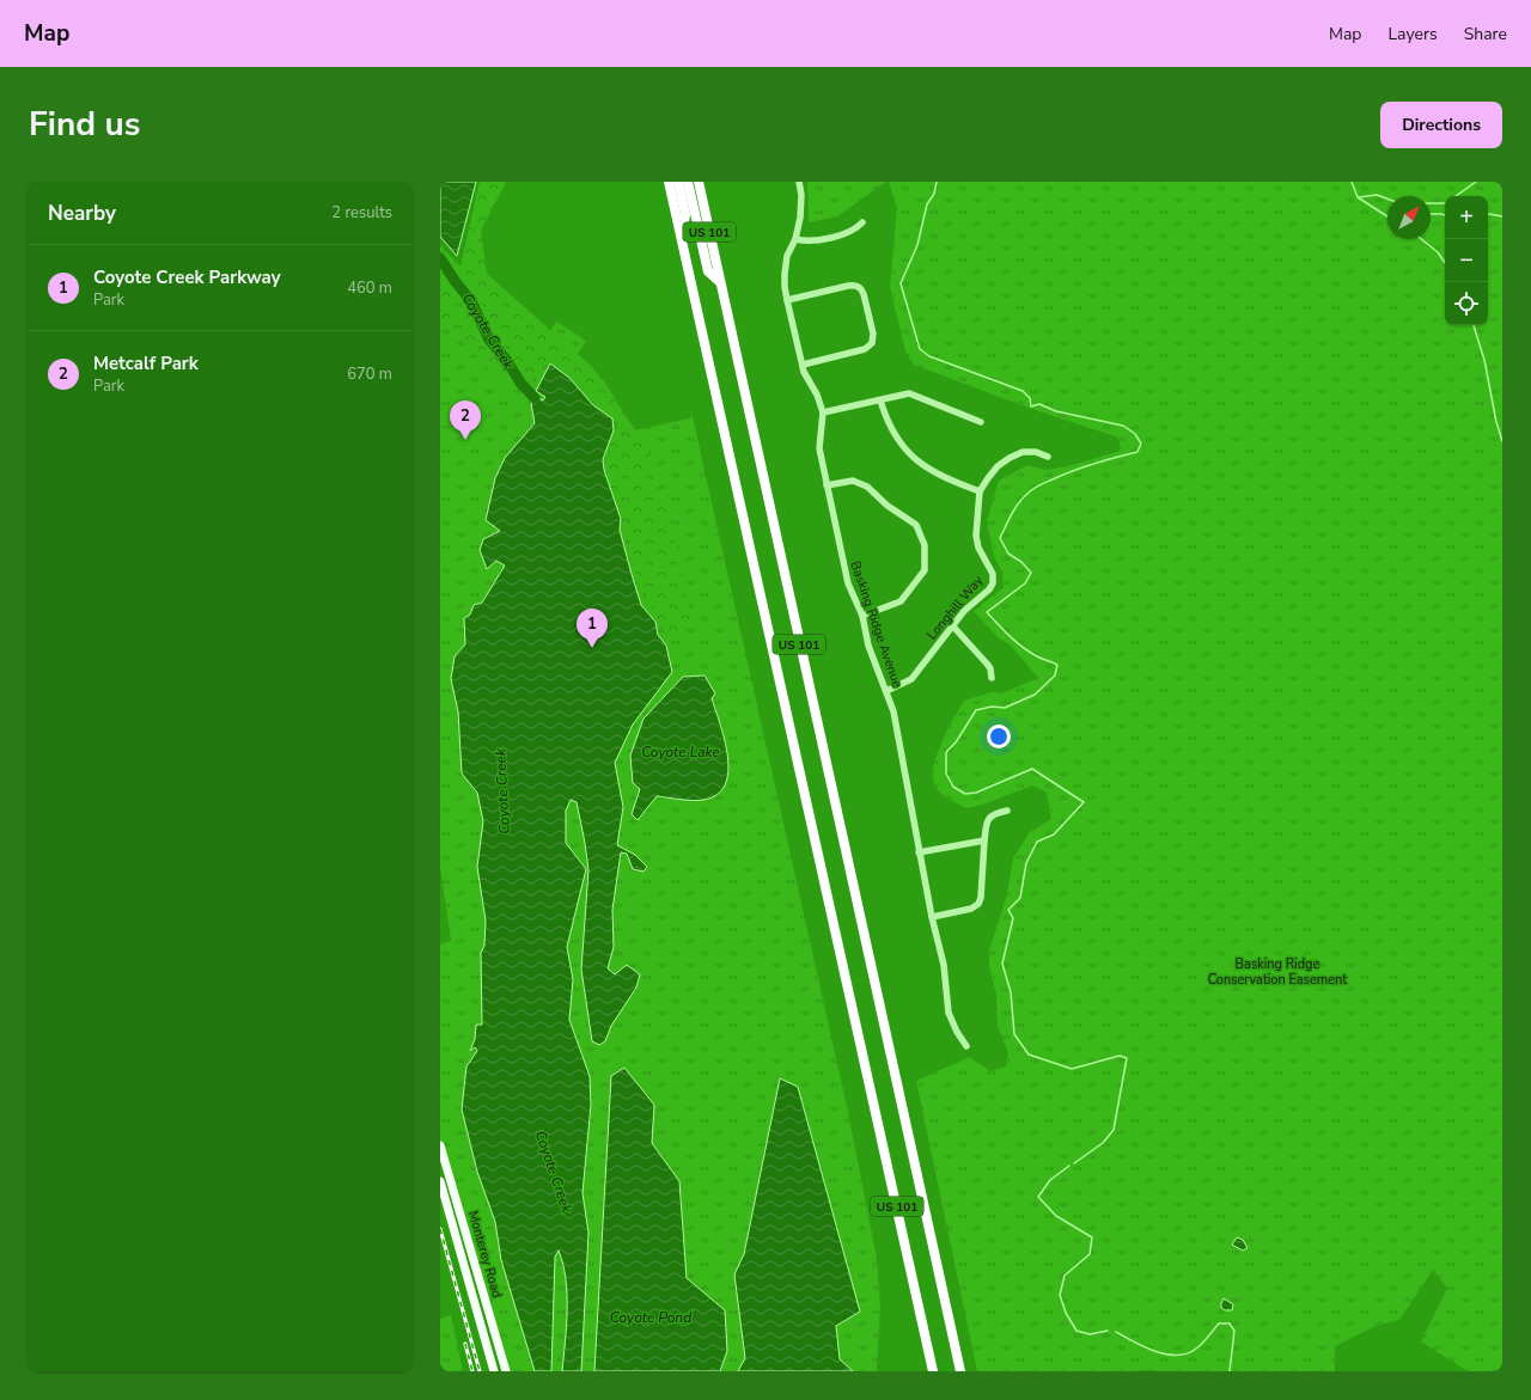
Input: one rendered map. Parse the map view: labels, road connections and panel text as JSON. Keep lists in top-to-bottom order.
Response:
{
  "streets": {
    "highway": ["US 101"],
    "main road": ["Monterey Road"],
    "street": ["Longhill Way", "Basking Ridge Avenue"]
  },
  "crossings": [
    ["Longhill Way", "Basking Ridge Avenue"]
  ],
  "water": ["Coyote Creek", "Coyote Lake", "Coyote Pond"],
  "parks": ["Basking Ridge Conservation Easement"],
  "north": "top right",
  "page": {
    "header": "Map",
    "nav": ["Map", "Layers", "Share"],
    "title": "Find us",
    "buttons": "Directions",
    "heading": ["Nearby", "2 results"],
    "map_buttons": ["+", "−"],
    "list": [
      {
        "mark": "1",
        "name": "Coyote Creek Parkway",
        "note": "Park",
        "value": "460 m"
      },
      {
        "mark": "2",
        "name": "Metcalf Park",
        "note": "Park",
        "value": "670 m"
      }
    ],
    "pins": ["2", "1"]
  }
}
